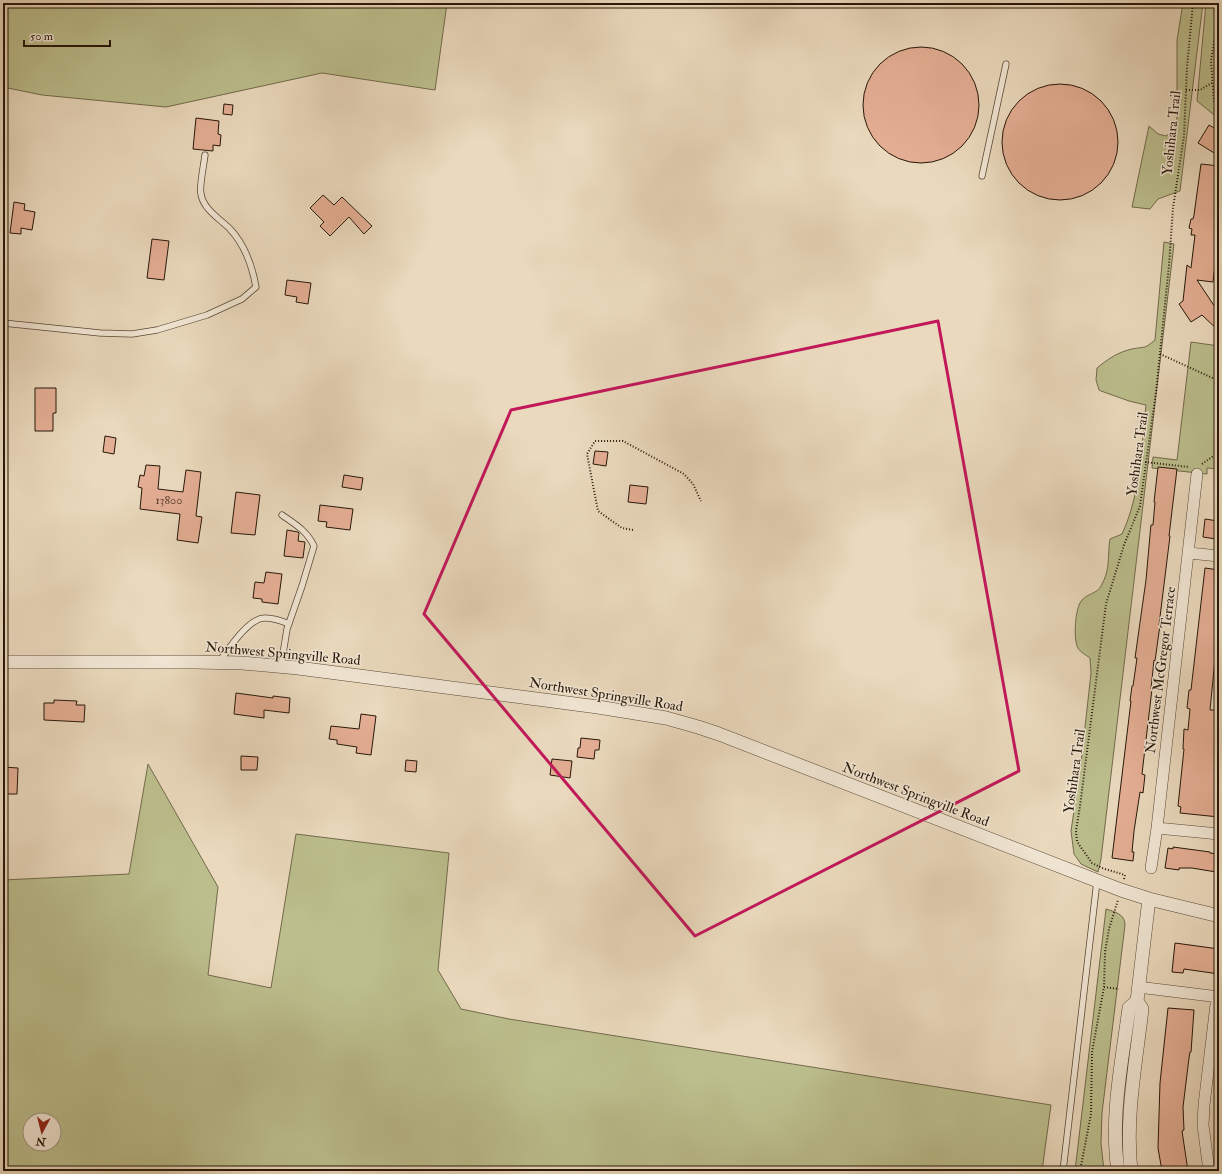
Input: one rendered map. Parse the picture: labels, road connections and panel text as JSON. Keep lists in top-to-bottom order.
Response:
{
  "streets": {
    "street": ["Northwest Springville Road", "Northwest McGregor Terrace"],
    "path": ["Yoshihara Trail"]
  },
  "house_numbers": ["13800"],
  "scale_bar": "50 m",
  "north": "bottom"
}
